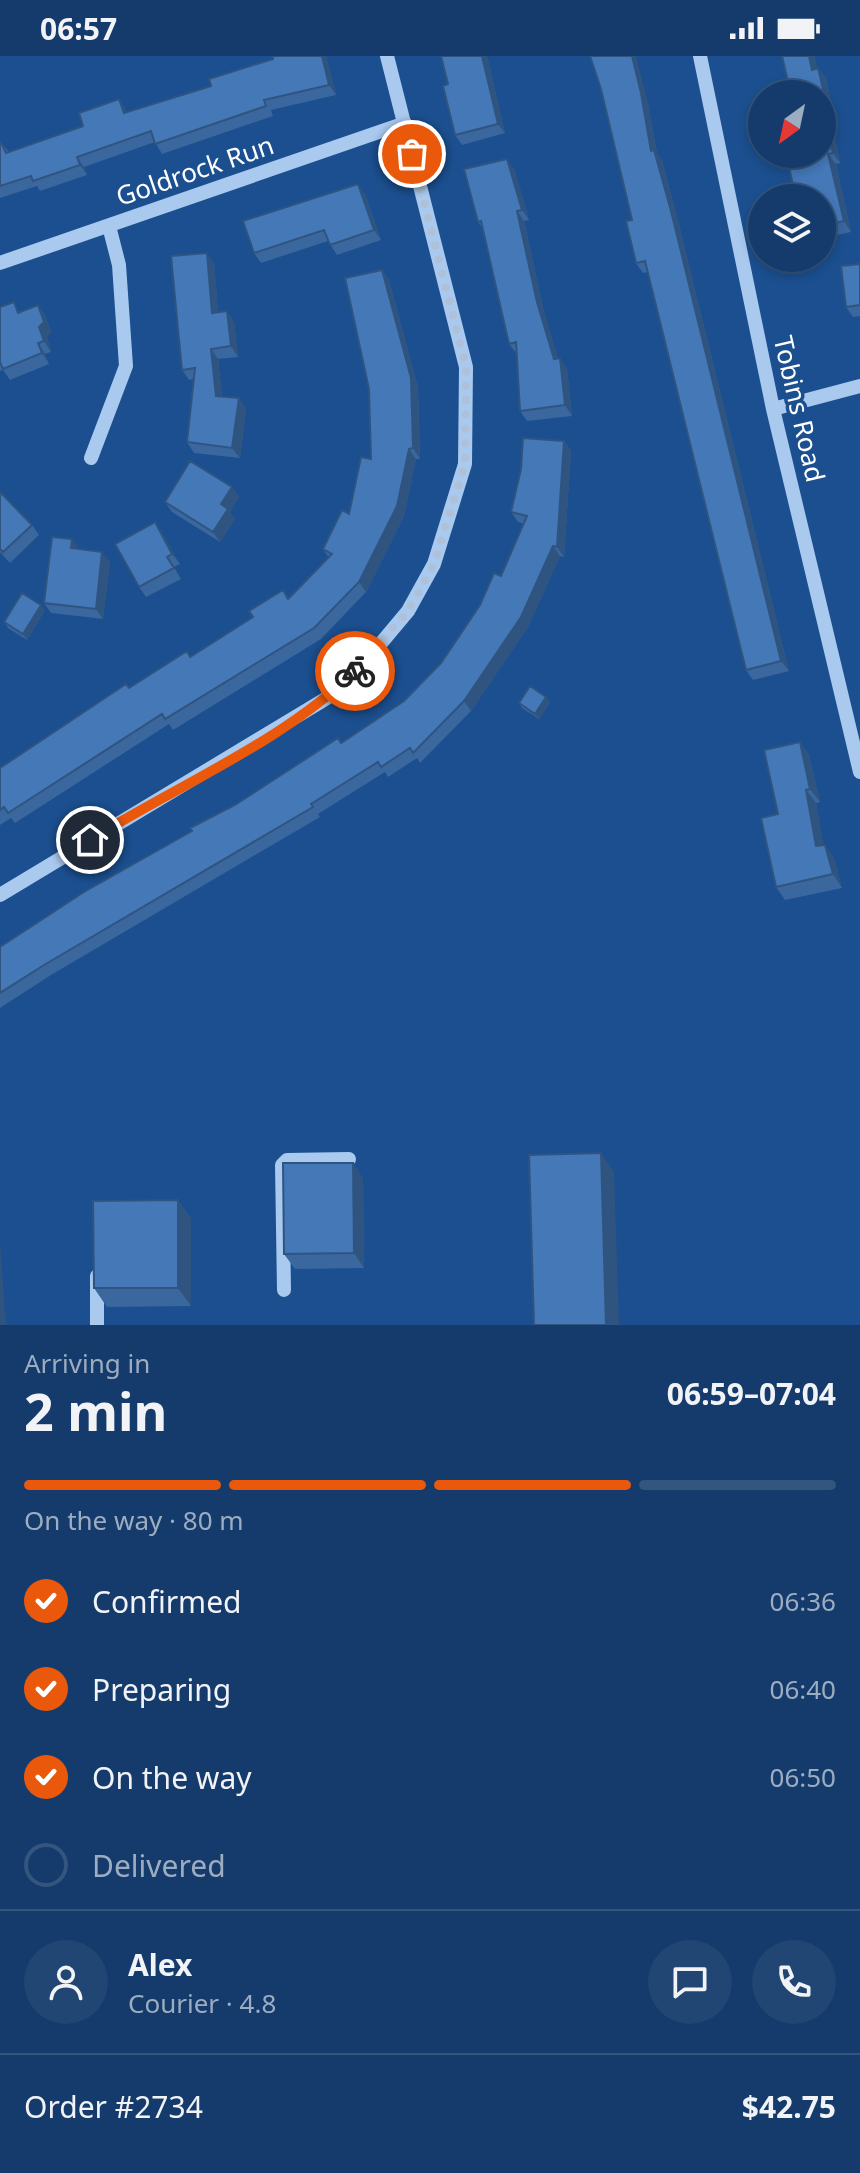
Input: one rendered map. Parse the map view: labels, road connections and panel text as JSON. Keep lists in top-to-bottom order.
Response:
{
  "streets": {
    "street": ["Goldrock Run", "Tobins Road"]
  },
  "north": "bottom left",
  "page": {
    "status": "06:57",
    "heading": ["2 min", "Arriving in", "06:59–07:04"],
    "panel": [
      "Alex",
      "Courier · 4.8",
      "Order #2734",
      "$42.75"
    ],
    "bar": "On the way · 80 m",
    "list": [
      ["Confirmed", "06:36"],
      ["Preparing", "06:40"],
      ["On the way", "06:50"],
      "Delivered"
    ]
  }
}
